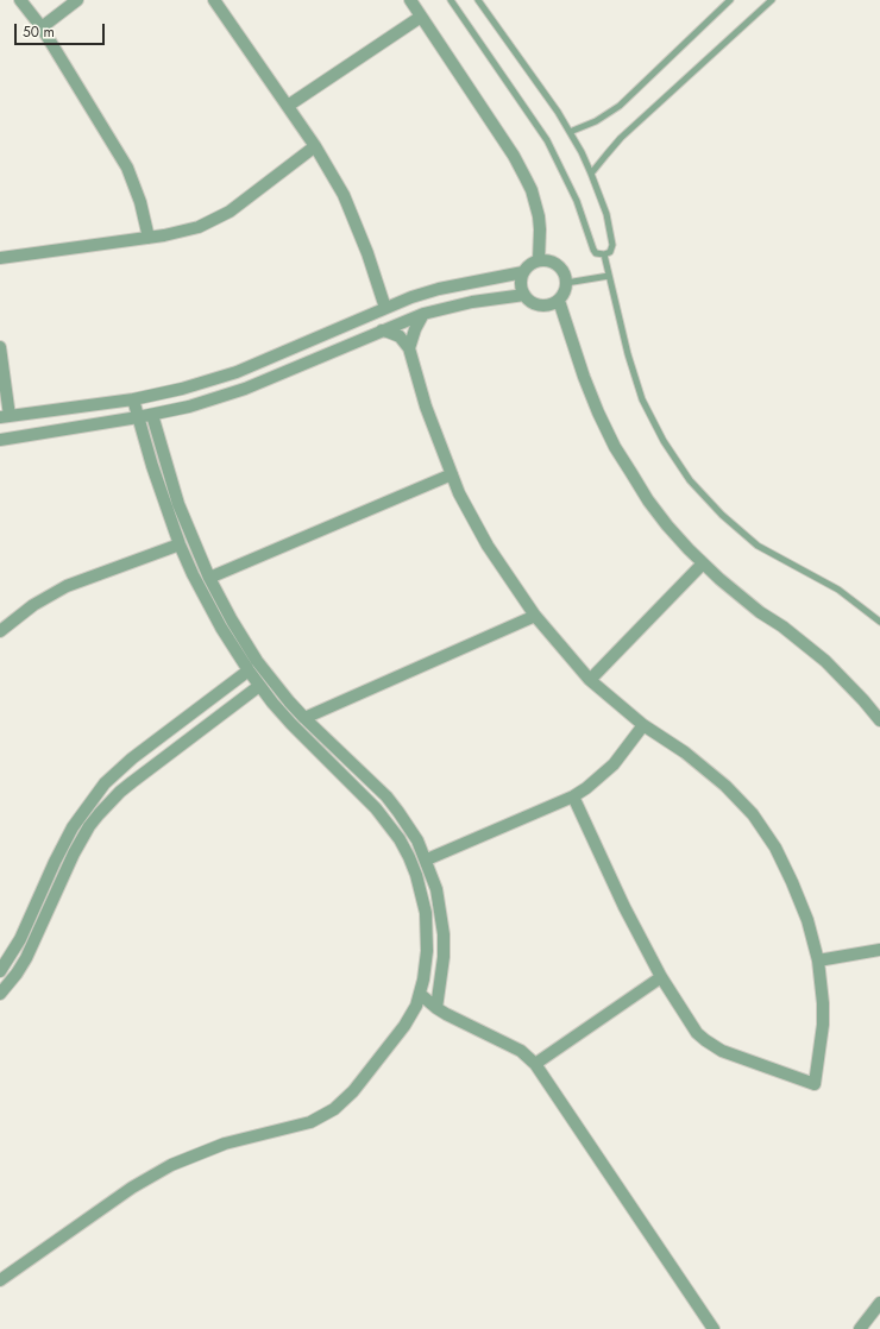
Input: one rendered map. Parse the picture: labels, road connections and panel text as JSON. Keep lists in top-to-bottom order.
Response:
{
  "scale_bar": "50 m"
}
